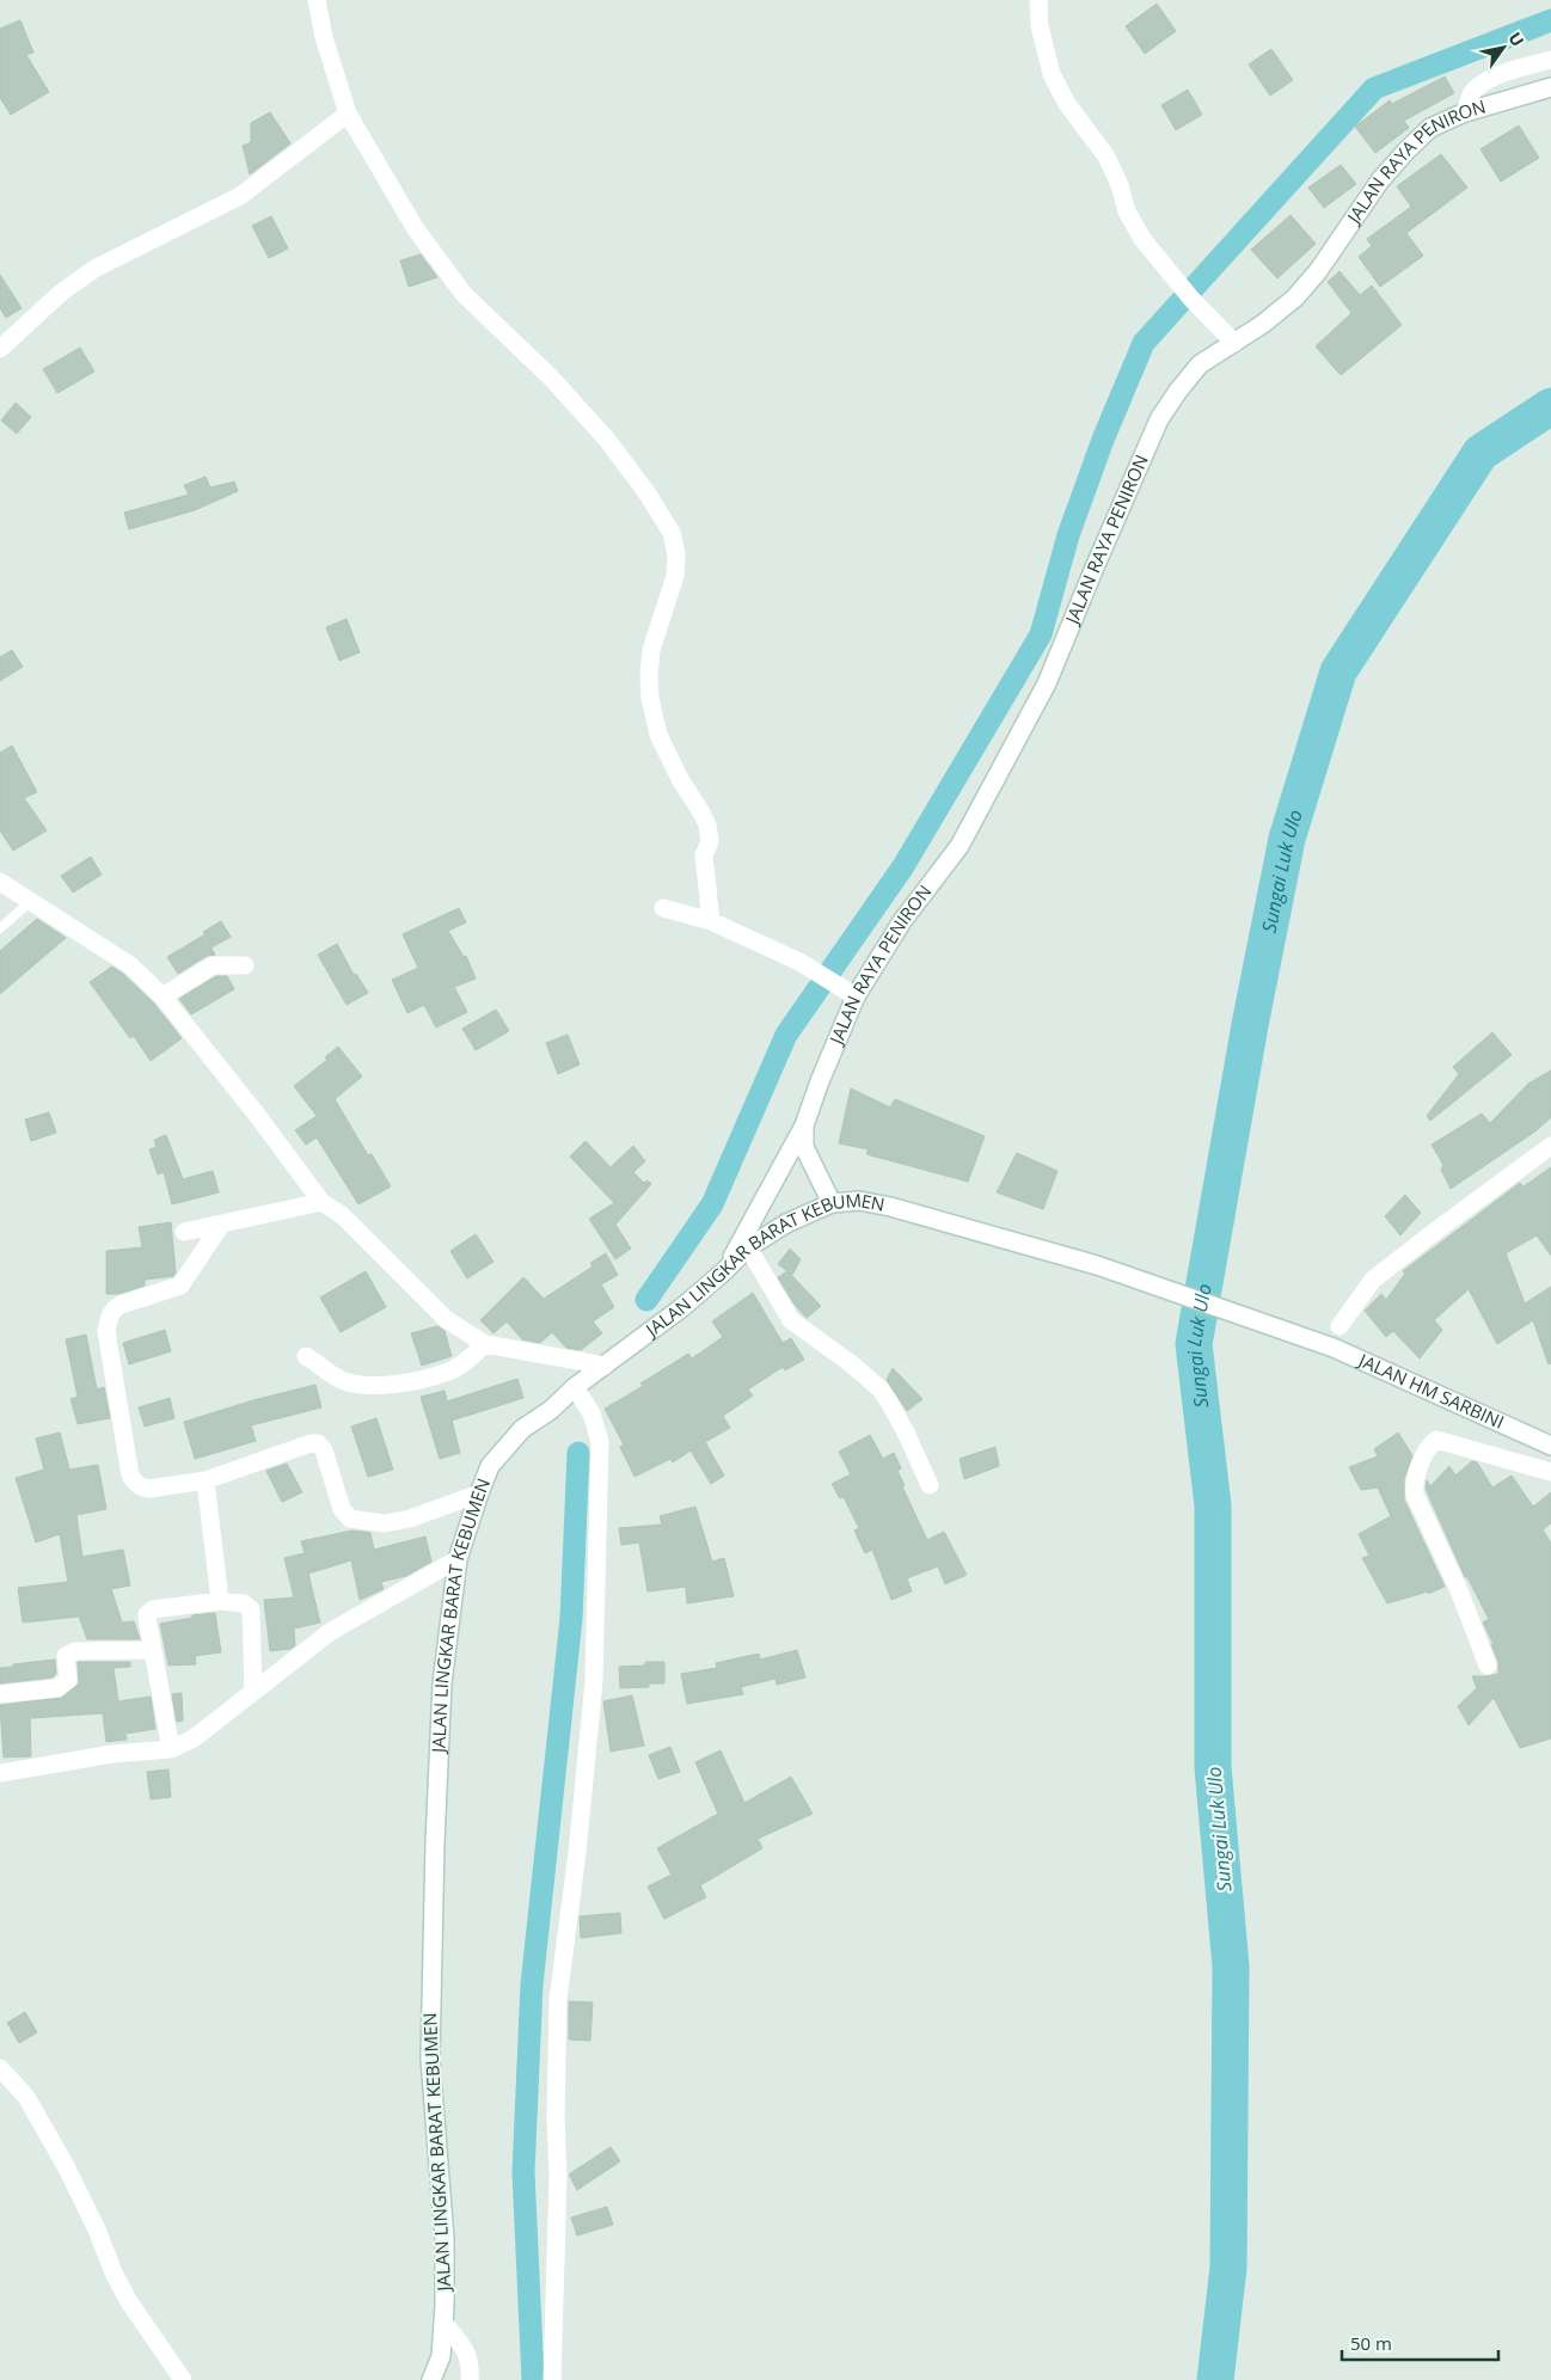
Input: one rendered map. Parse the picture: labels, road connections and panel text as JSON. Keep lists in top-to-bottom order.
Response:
{
  "streets": {
    "street": ["JALAN RAYA PENIRON", "JALAN LINGKAR BARAT KEBUMEN", "JALAN HM SARBINI"]
  },
  "crossings": [
    ["JALAN RAYA PENIRON", "JALAN LINGKAR BARAT KEBUMEN"],
    ["JALAN LINGKAR BARAT KEBUMEN", "JALAN HM SARBINI"]
  ],
  "water": ["Sungai Luk Ulo"],
  "scale_bar": "50 m",
  "north": "top right"
}
